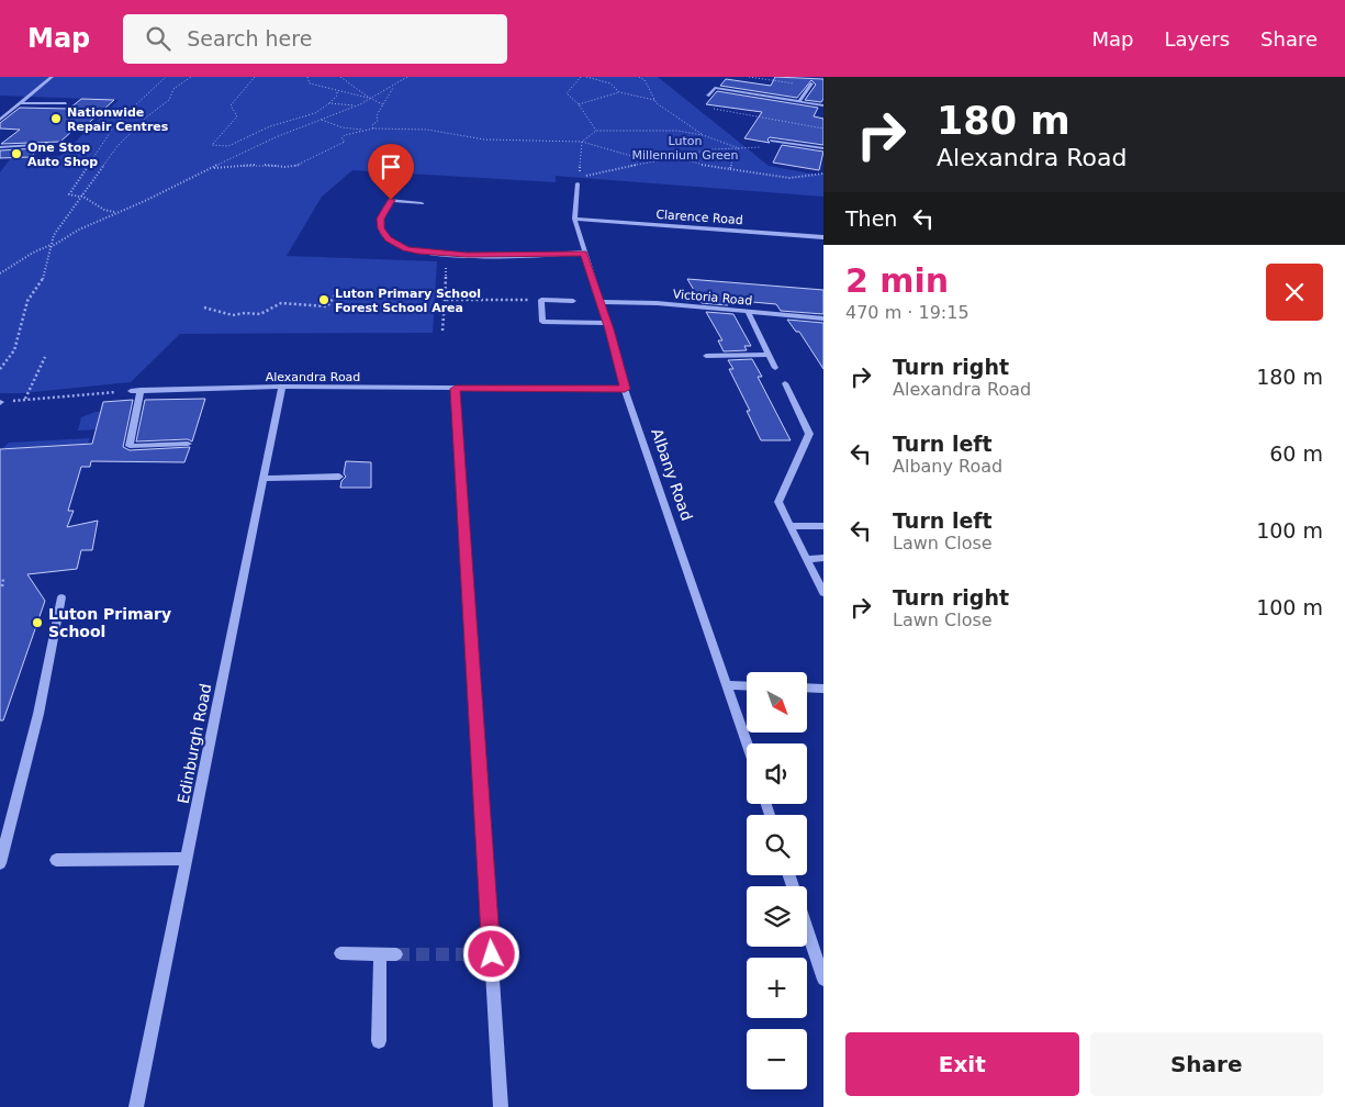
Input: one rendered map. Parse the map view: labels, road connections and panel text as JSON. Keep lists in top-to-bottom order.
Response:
{
  "streets": {
    "street": [
      "Clarence Road",
      "Victoria Road",
      "Alexandra Road",
      "Albany Road",
      "Edinburgh Road"
    ]
  },
  "crossings": [
    ["Clarence Road", "Albany Road"],
    ["Victoria Road", "Albany Road"],
    ["Alexandra Road", "Albany Road"],
    ["Alexandra Road", "Edinburgh Road"]
  ],
  "parks": ["Luton Millennium Green"],
  "places": [
    "Nationwide Repair Centres",
    "One Stop Auto Shop",
    "Luton Primary School Forest School Area",
    "Luton Primary School"
  ],
  "north": "bottom right",
  "page": {
    "header": "Map",
    "search": "Search here",
    "nav": ["Map", "Layers", "Share"],
    "turn": ["180 m", "Alexandra Road"],
    "then": "Then",
    "heading": ["2 min", "470 m · 19:15"],
    "list": [
      {
        "name": "Turn right",
        "note": "Alexandra Road",
        "value": "180 m"
      },
      {
        "name": "Turn left",
        "note": "Albany Road",
        "value": "60 m"
      },
      {
        "name": "Turn left",
        "note": "Lawn Close",
        "value": "100 m"
      },
      {
        "name": "Turn right",
        "note": "Lawn Close",
        "value": "100 m"
      }
    ],
    "map_buttons": ["+", "−"],
    "buttons": ["Exit", "Share"]
  }
}
